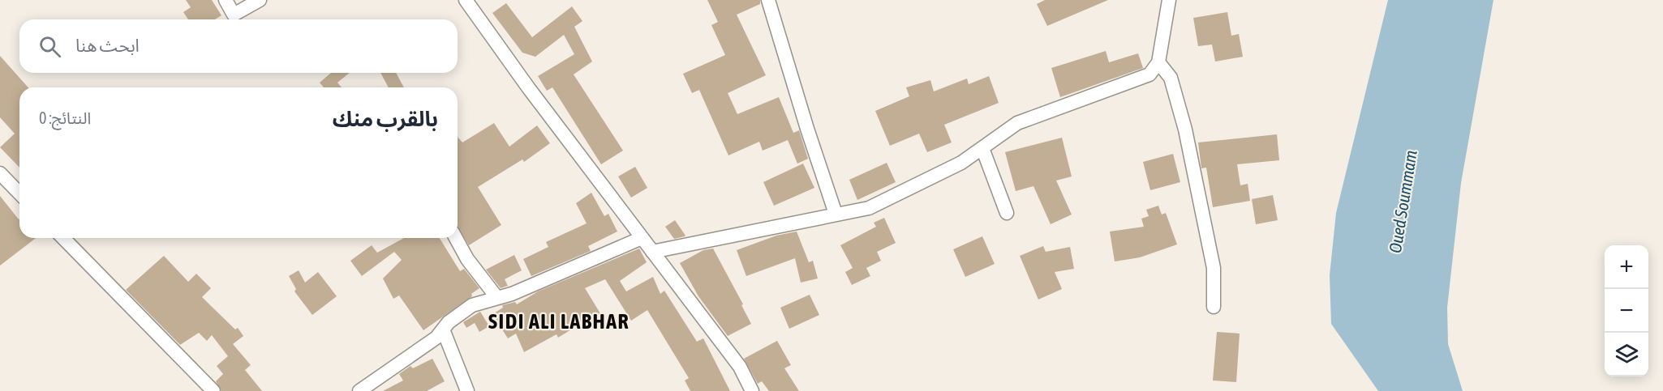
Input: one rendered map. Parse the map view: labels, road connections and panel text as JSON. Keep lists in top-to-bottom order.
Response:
{
  "districts": ["SIDI ALI LABHAR"],
  "water": ["Oued Soummam"],
  "page": {
    "search": "ابحث هنا",
    "heading": ["بالقرب منك", "النتائج: 0"],
    "map_buttons": ["+", "−"]
  }
}
